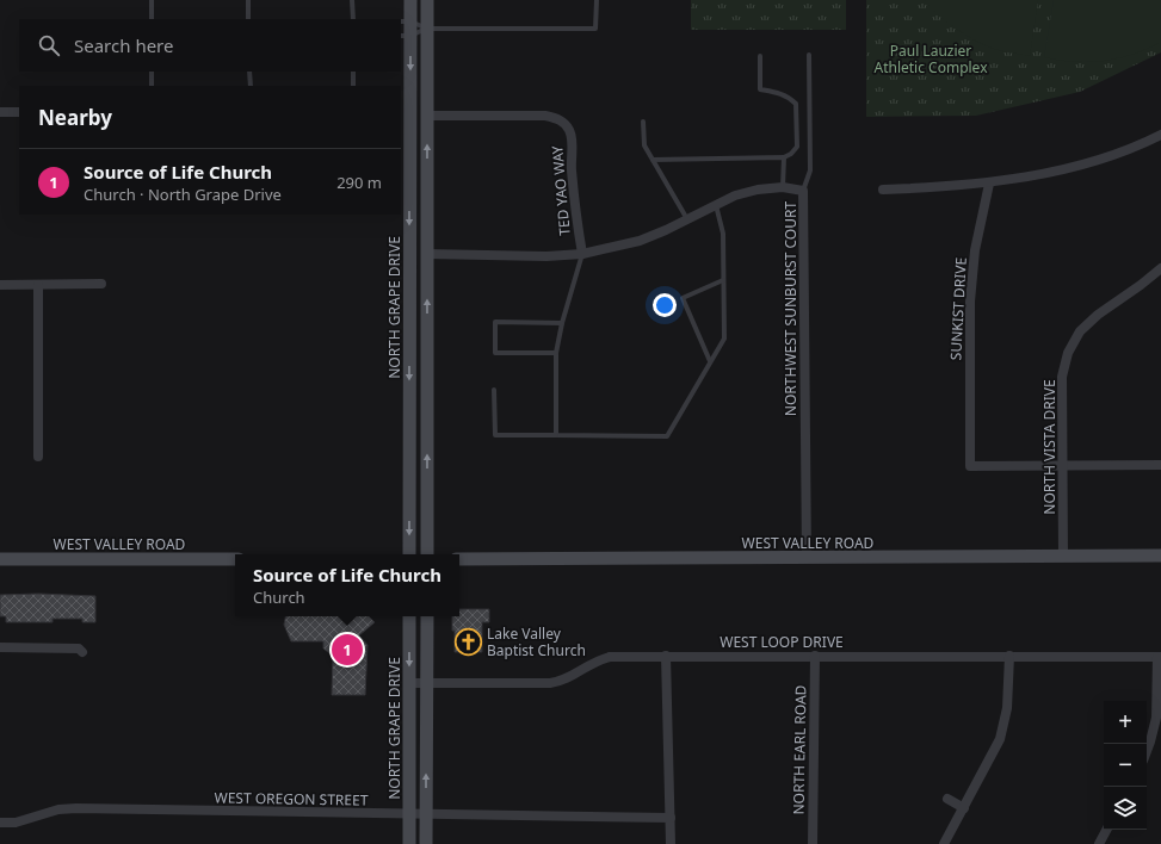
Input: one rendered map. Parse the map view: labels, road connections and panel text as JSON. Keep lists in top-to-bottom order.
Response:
{
  "streets": {
    "main road": ["NORTH GRAPE DRIVE", "WEST VALLEY ROAD"],
    "street": [
      "TED YAO WAY",
      "NORTHWEST SUNBURST COURT",
      "SUNKIST DRIVE",
      "NORTH VISTA DRIVE",
      "WEST LOOP DRIVE",
      "NORTH EARL ROAD",
      "WEST OREGON STREET"
    ]
  },
  "crossings": [
    ["TED YAO WAY", "NORTHWEST SUNBURST COURT"],
    ["NORTH GRAPE DRIVE", "WEST LOOP DRIVE"],
    ["NORTH GRAPE DRIVE", "WEST OREGON STREET"],
    ["NORTHWEST SUNBURST COURT", "WEST VALLEY ROAD"],
    ["SUNKIST DRIVE", "NORTH VISTA DRIVE"],
    ["NORTH VISTA DRIVE", "WEST VALLEY ROAD"],
    ["WEST LOOP DRIVE", "NORTH EARL ROAD"]
  ],
  "parks": ["Paul Lauzier Athletic Complex"],
  "places": {
    "church": ["Lake Valley Baptist Church"]
  },
  "page": {
    "search": "Search here",
    "heading": "Nearby",
    "list": [
      {
        "mark": "1",
        "name": "Source of Life Church",
        "note": "Church · North Grape Drive",
        "value": "290 m"
      }
    ],
    "popup": ["Source of Life Church", "Church"],
    "pins": "1",
    "map_buttons": ["+", "−"]
  }
}
